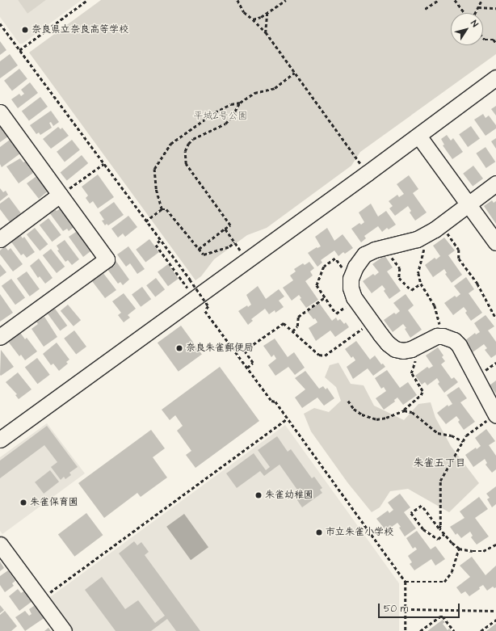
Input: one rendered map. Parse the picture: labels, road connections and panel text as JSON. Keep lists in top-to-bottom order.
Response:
{
  "districts": ["朱雀五丁目"],
  "parks": ["平城2号公園"],
  "places": [
    "奈良県立奈良高等学校",
    "奈良朱雀郵便局",
    "朱雀幼稚園",
    "朱雀保育園",
    "市立朱雀小学校"
  ],
  "scale_bar": "50 m",
  "north": "top right"
}
